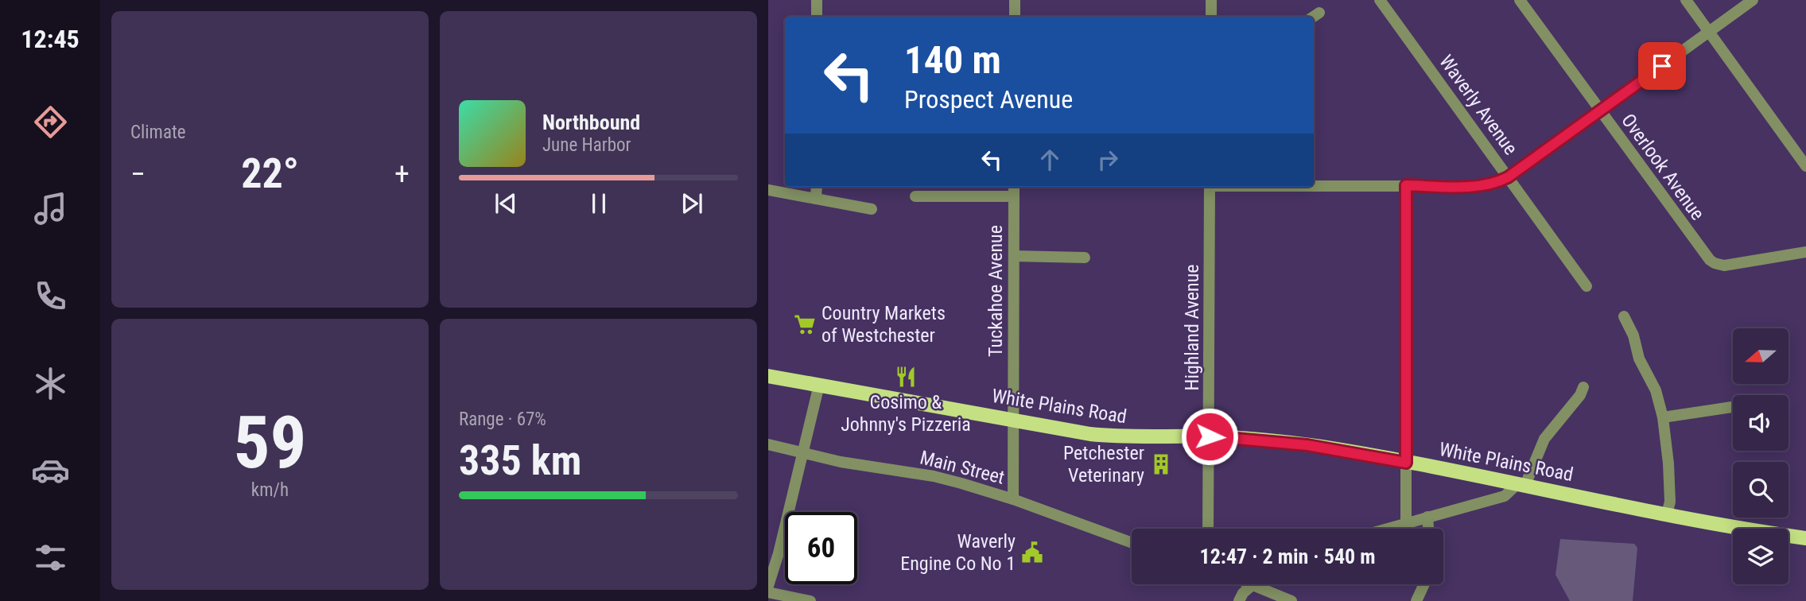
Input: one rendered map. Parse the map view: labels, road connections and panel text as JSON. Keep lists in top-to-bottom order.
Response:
{
  "streets": {
    "main road": ["White Plains Road"],
    "street": [
      "Waverly Avenue",
      "Overlook Avenue",
      "Tuckahoe Avenue",
      "Highland Avenue",
      "Main Street"
    ]
  },
  "crossings": [
    ["Tuckahoe Avenue", "White Plains Road"],
    ["Tuckahoe Avenue", "Main Street"],
    ["Highland Avenue", "White Plains Road"]
  ],
  "places": {
    "supermarket": ["Country Markets of Westchester"],
    "restaurant": ["Cosimo & Johnny's Pizzeria"],
    "building": ["Petchester Veterinary"],
    "public building": ["Waverly Engine Co No 1"]
  },
  "north": "left",
  "page": {
    "tabs": "12:45",
    "tile": [
      "Climate",
      ["59", "km/h"],
      ["Range · 67%", "335 km"]
    ],
    "turn": ["140 m", "Prospect Avenue"],
    "song": ["Northbound", "June Harbor"],
    "heat": ["−", "22°", "+"],
    "limit": "60",
    "trip": "12:47 · 2 min · 540 m"
  }
}
